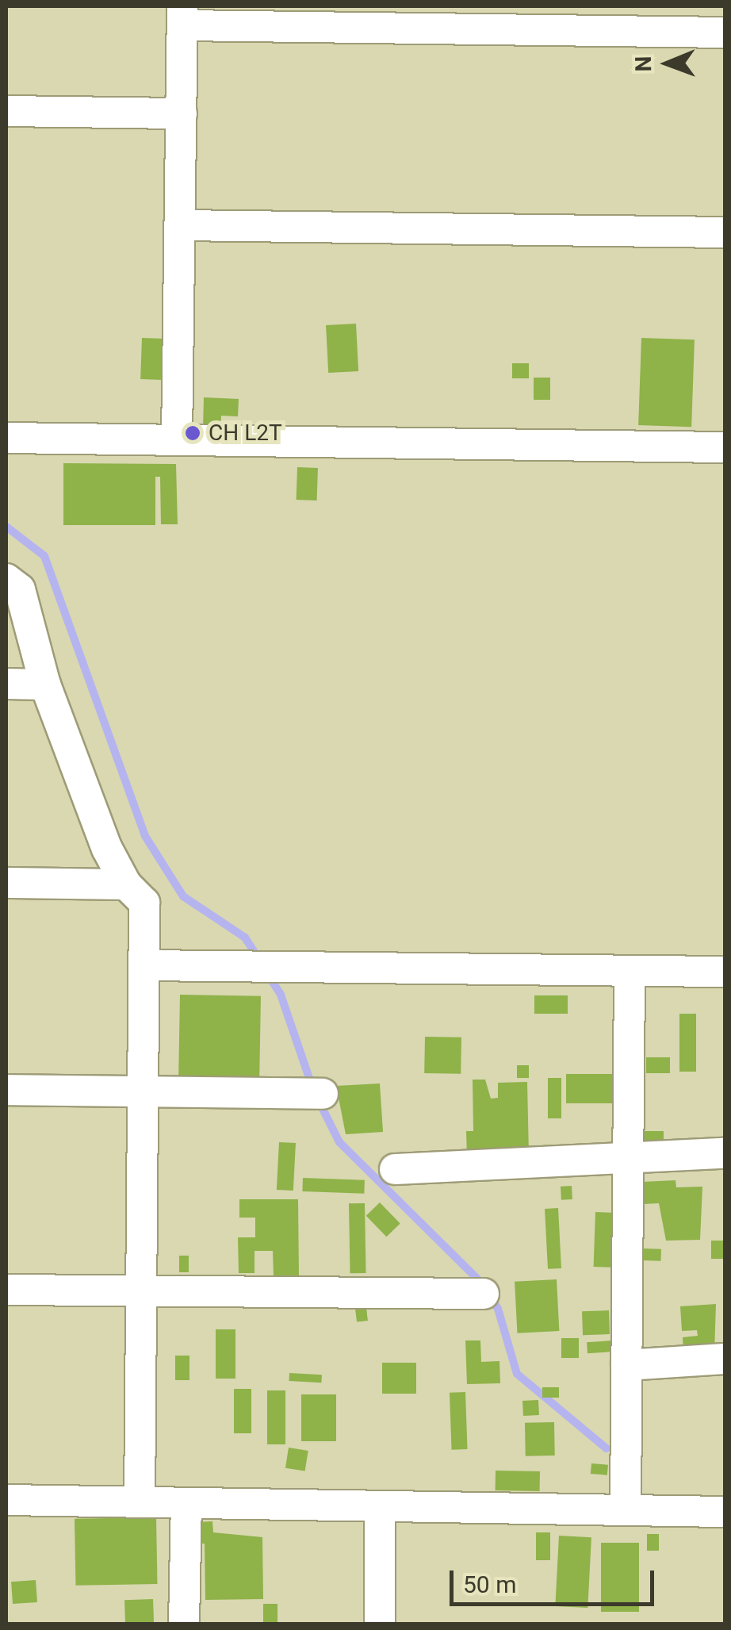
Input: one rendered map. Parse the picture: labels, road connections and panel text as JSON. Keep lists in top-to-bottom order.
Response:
{
  "places": ["CH L2T"],
  "scale_bar": "50 m",
  "north": "left"
}
